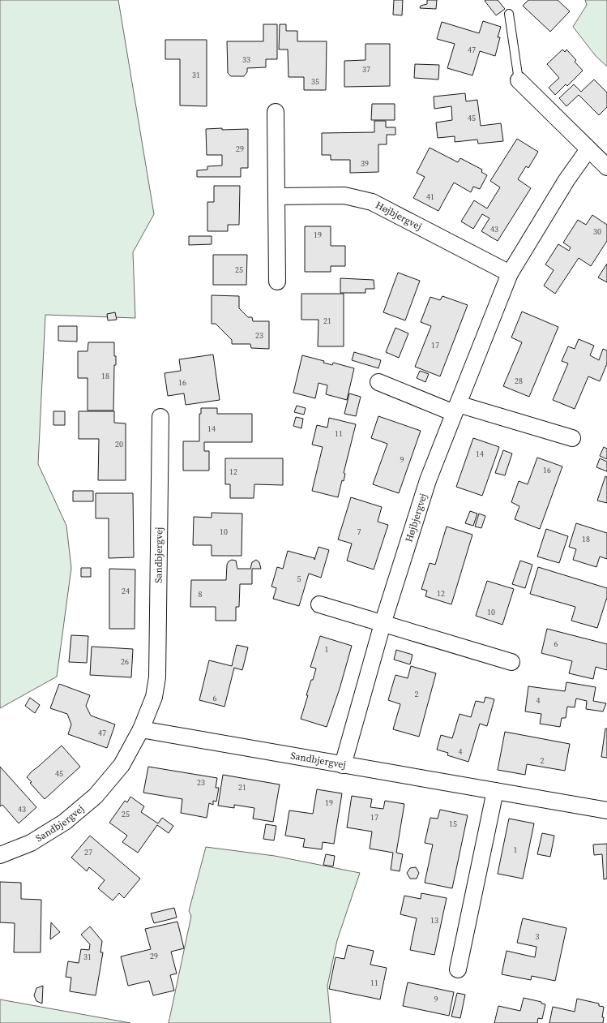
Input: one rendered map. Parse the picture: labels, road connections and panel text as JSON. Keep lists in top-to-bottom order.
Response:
{
  "streets": {
    "street": ["Højbjergvej", "Sandbjergvej"]
  },
  "crossings": [
    ["Højbjergvej", "Sandbjergvej"]
  ],
  "house_numbers": [
    "47",
    "33",
    "37",
    "31",
    "35",
    "45",
    "29",
    "39",
    "41",
    "43",
    "30",
    "19",
    "25",
    "21",
    "23",
    "17",
    "18",
    "28",
    "16",
    "14",
    "11",
    "20",
    "14",
    "9",
    "16",
    "12",
    "10",
    "7",
    "18",
    "5",
    "24",
    "12",
    "8",
    "10",
    "6",
    "1",
    "26",
    "2",
    "6",
    "4",
    "47",
    "4",
    "2",
    "45",
    "23",
    "21",
    "19",
    "43",
    "25",
    "17",
    "15",
    "1",
    "27",
    "13",
    "3",
    "29",
    "31",
    "11",
    "9"
  ]
}
